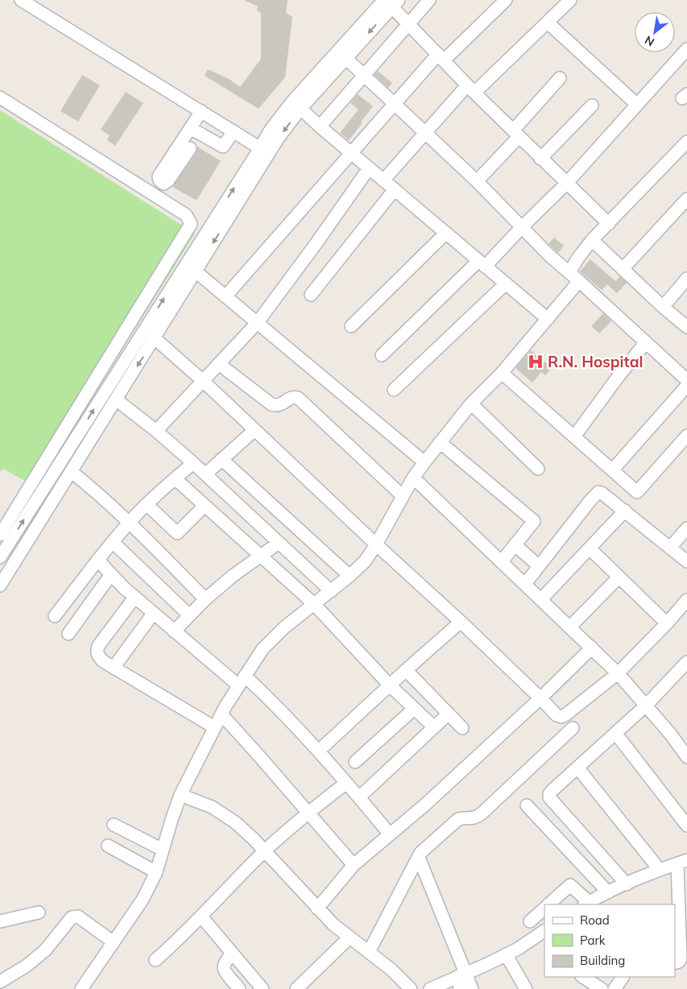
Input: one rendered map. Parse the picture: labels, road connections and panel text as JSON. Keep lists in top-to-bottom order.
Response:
{
  "places": {
    "hospital": ["R.N. Hospital"]
  },
  "legend": ["Road", "Park", "Building"],
  "north": "bottom left"
}
